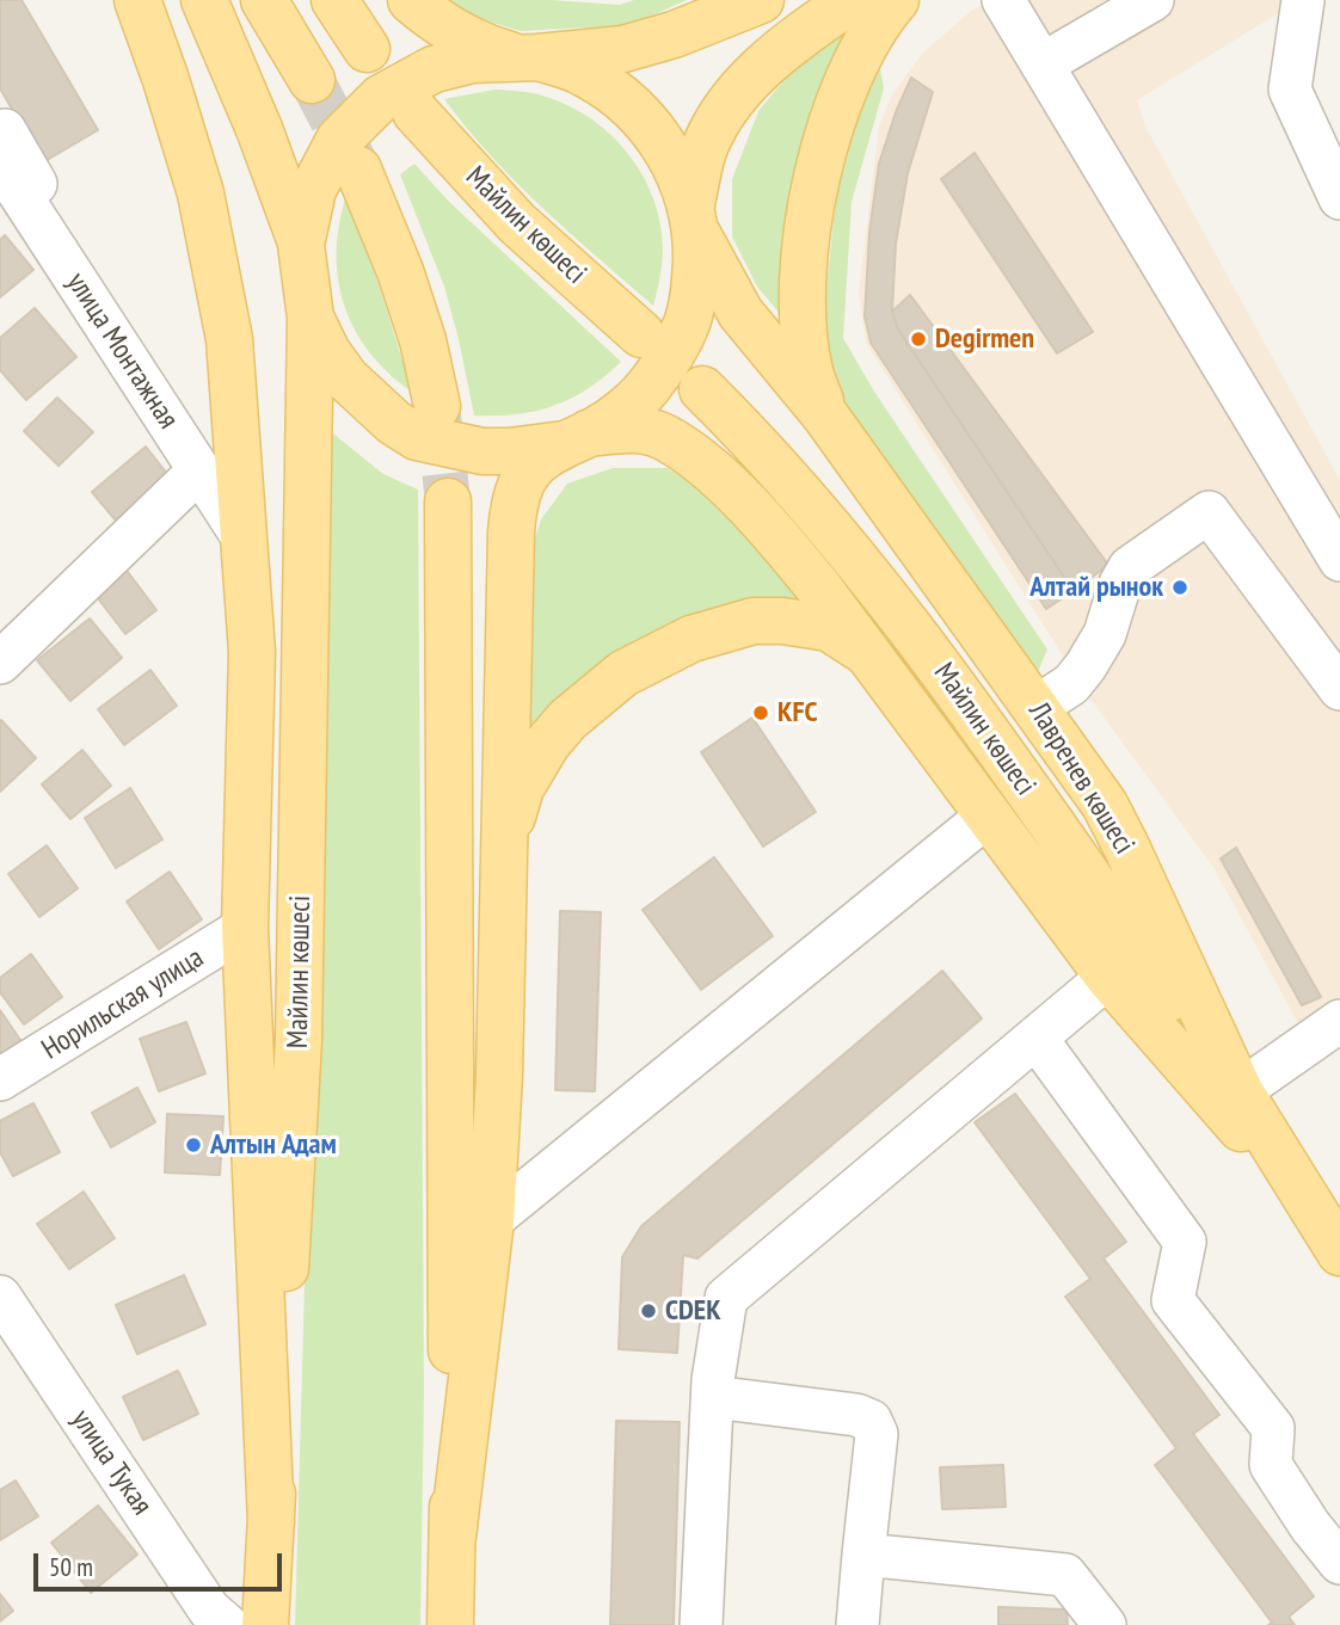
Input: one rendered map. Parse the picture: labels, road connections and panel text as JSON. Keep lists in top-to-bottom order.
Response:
{
  "streets": {
    "main road": ["Майлин көшесі", "Лавренев көшесі"],
    "street": ["улица Монтажная", "Норильская улица", "улица Тукая"]
  },
  "crossings": [
    ["Майлин көшесі", "Лавренев көшесі"]
  ],
  "places": [
    "Degirmen",
    "Алтай рынок",
    "KFC",
    "Алтын Адам",
    "CDEK"
  ],
  "scale_bar": "50 m"
}
